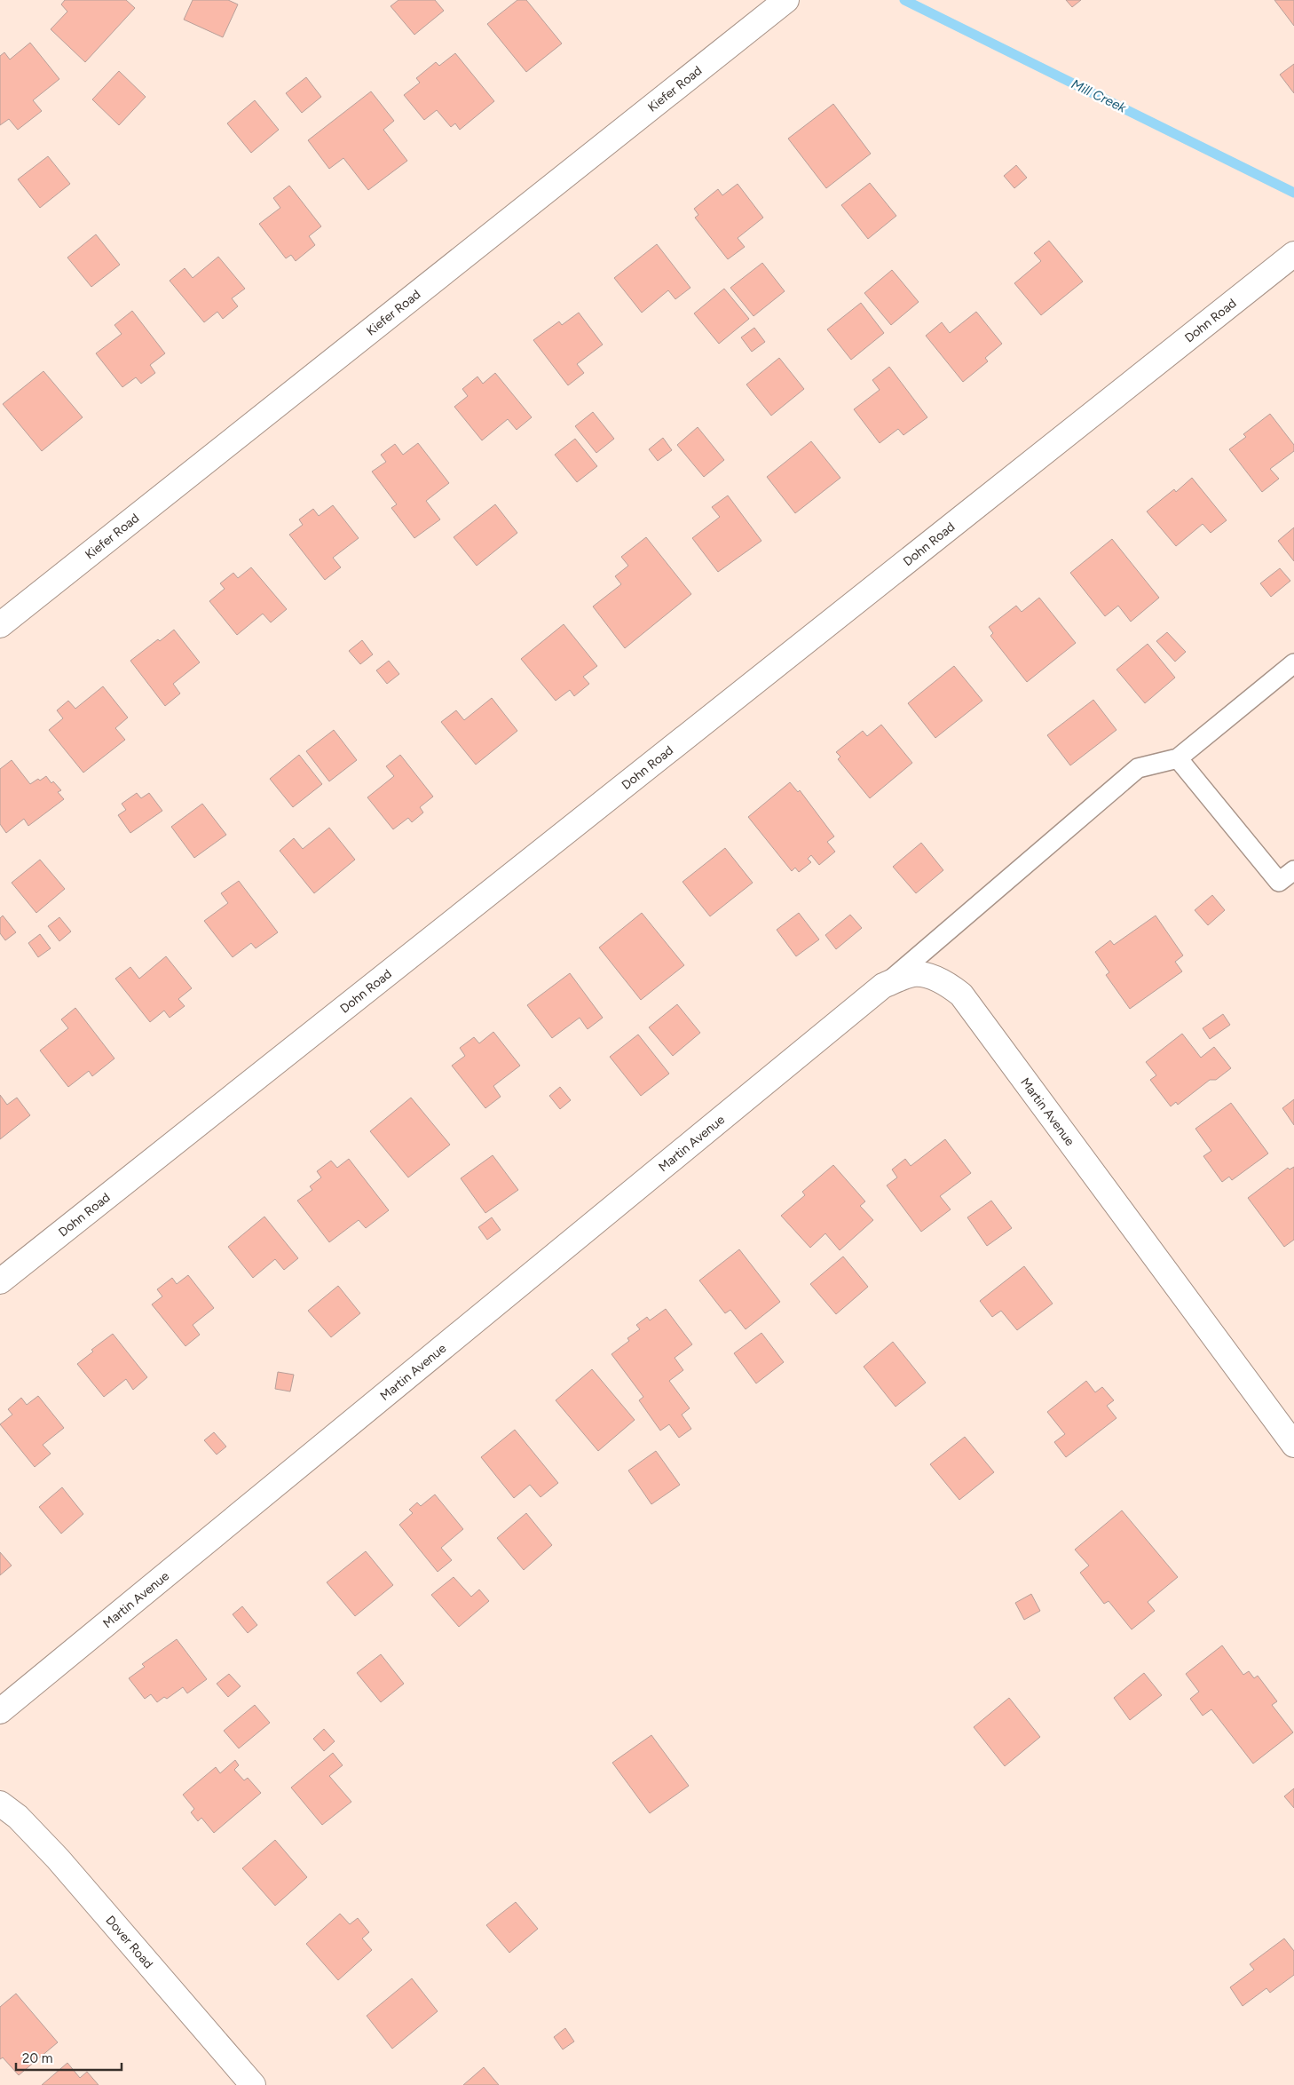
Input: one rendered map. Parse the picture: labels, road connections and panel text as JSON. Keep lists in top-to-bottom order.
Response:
{
  "streets": {
    "street": [
      "Kiefer Road",
      "Dohn Road",
      "Martin Avenue",
      "Dover Road"
    ]
  },
  "water": ["Mill Creek"],
  "scale_bar": "20 m"
}
